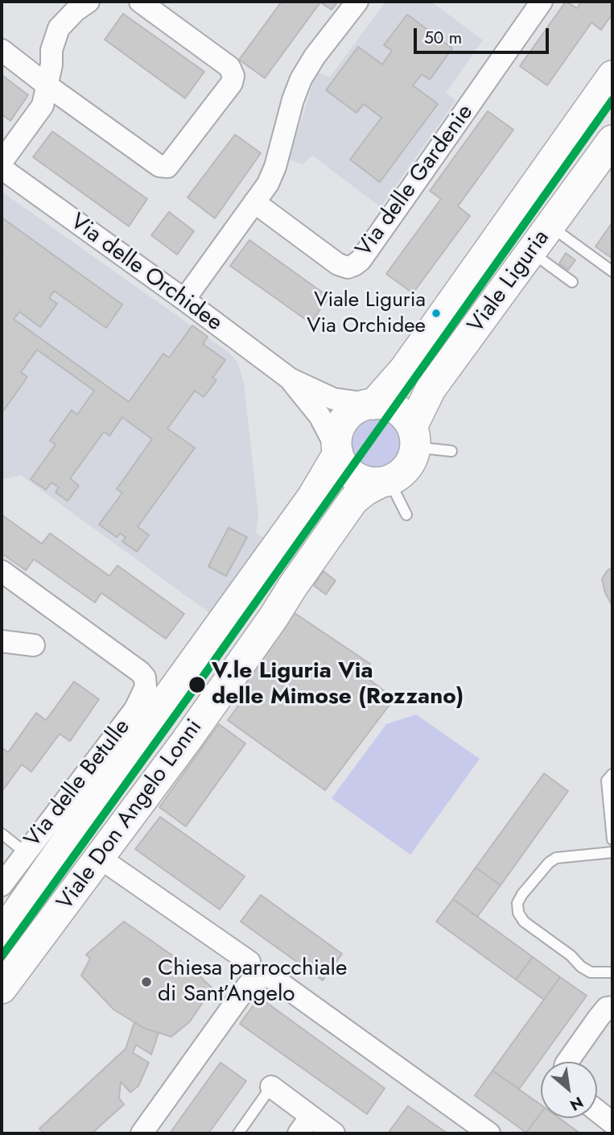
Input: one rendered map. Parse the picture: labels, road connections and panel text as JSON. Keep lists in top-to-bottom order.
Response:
{
  "streets": {
    "main road": ["Viale Liguria", "Viale Don Angelo Lonni"],
    "street": ["Via delle Gardenie", "Via delle Orchidee", "Via delle Betulle"]
  },
  "crossings": [
    ["Via delle Orchidee", "Viale Liguria"],
    ["Via delle Orchidee", "Viale Don Angelo Lonni"],
    ["Viale Liguria", "Viale Don Angelo Lonni"]
  ],
  "places": ["Viale Liguria Via Orchidee", "V.le Liguria Via delle Mimose (Rozzano)", "Chiesa parrocchiale di Sant’Angelo"],
  "scale_bar": "50 m",
  "north": "bottom right"
}
